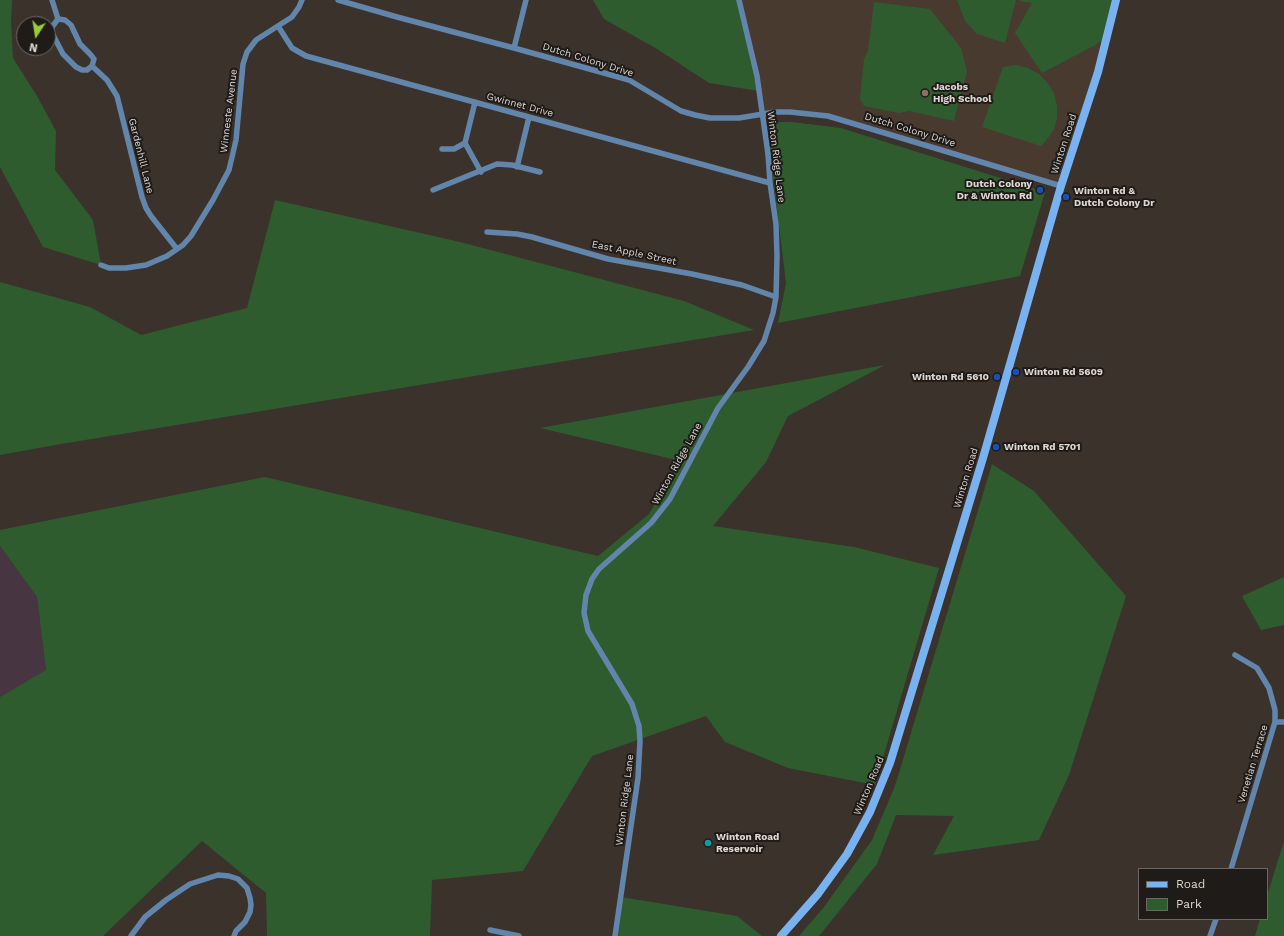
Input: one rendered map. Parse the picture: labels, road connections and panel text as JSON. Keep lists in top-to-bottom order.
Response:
{
  "streets": {
    "main road": ["Winton Road"],
    "street": [
      "Dutch Colony Drive",
      "Gwinnet Drive",
      "Winneste Avenue",
      "Gardenhill Lane",
      "Winton Ridge Lane",
      "East Apple Street",
      "Venetian Terrace"
    ]
  },
  "crossings": [
    ["Dutch Colony Drive", "Winton Road"],
    ["Dutch Colony Drive", "Winton Ridge Lane"],
    ["Gwinnet Drive", "Winneste Avenue"],
    ["Gwinnet Drive", "Winton Ridge Lane"],
    ["Winneste Avenue", "Gardenhill Lane"],
    ["Winton Ridge Lane", "East Apple Street"]
  ],
  "places": [
    "Jacobs High School",
    "Dutch Colony Dr & Winton Rd",
    "Winton Rd & Dutch Colony Dr",
    "Winton Rd 5609",
    "Winton Rd 5610",
    "Winton Rd 5701",
    "Winton Road Reservoir"
  ],
  "legend": ["Road", "Park"],
  "north": "bottom"
}
